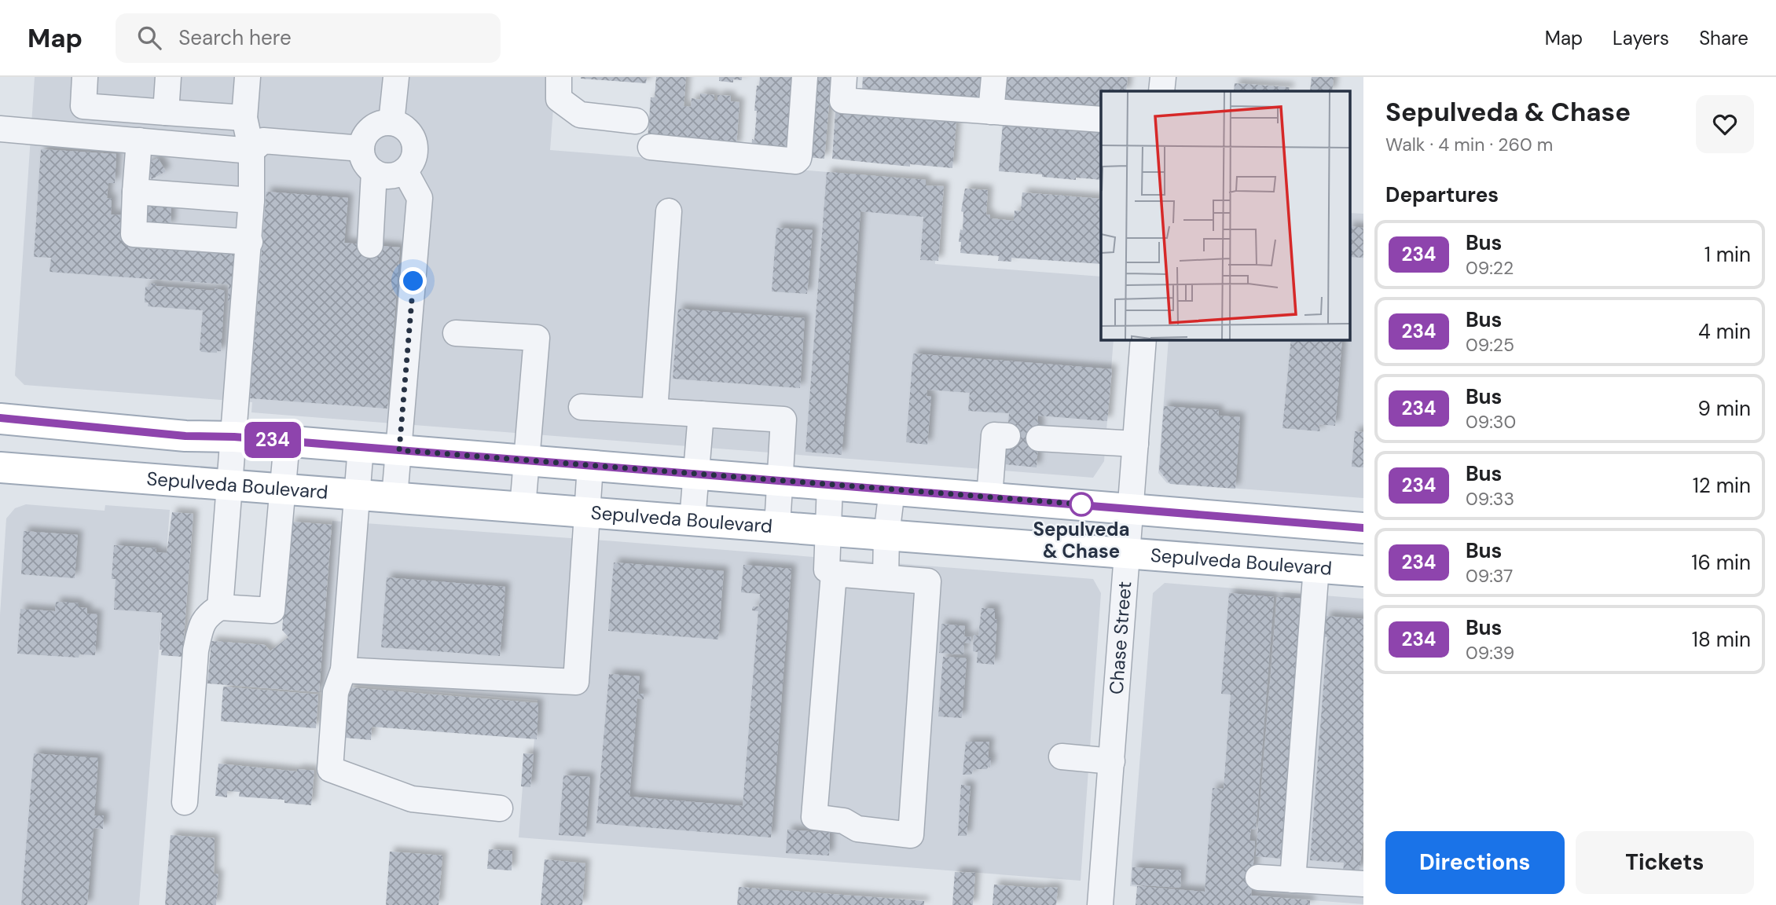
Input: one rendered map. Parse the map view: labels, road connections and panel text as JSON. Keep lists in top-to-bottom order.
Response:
{
  "streets": {
    "main road": ["Sepulveda Boulevard"],
    "street": ["Chase Street"]
  },
  "crossings": [
    ["Sepulveda Boulevard", "Chase Street"]
  ],
  "places": ["Sepulveda & Chase"],
  "lines": ["bus line 234"],
  "page": {
    "header": "Map",
    "search": "Search here",
    "nav": ["Map", "Layers", "Share"],
    "on_map": "234",
    "heading": [
      ["Sepulveda & Chase", "Walk · 4 min · 260 m"],
      "Departures"
    ],
    "list": [
      {
        "mark": "234",
        "name": "Bus",
        "note": "09:22",
        "value": "1 min"
      },
      {
        "mark": "234",
        "name": "Bus",
        "note": "09:25",
        "value": "4 min"
      },
      {
        "mark": "234",
        "name": "Bus",
        "note": "09:30",
        "value": "9 min"
      },
      {
        "mark": "234",
        "name": "Bus",
        "note": "09:33",
        "value": "12 min"
      },
      {
        "mark": "234",
        "name": "Bus",
        "note": "09:37",
        "value": "16 min"
      },
      {
        "mark": "234",
        "name": "Bus",
        "note": "09:39",
        "value": "18 min"
      }
    ],
    "buttons": ["Directions", "Tickets"]
  }
}
